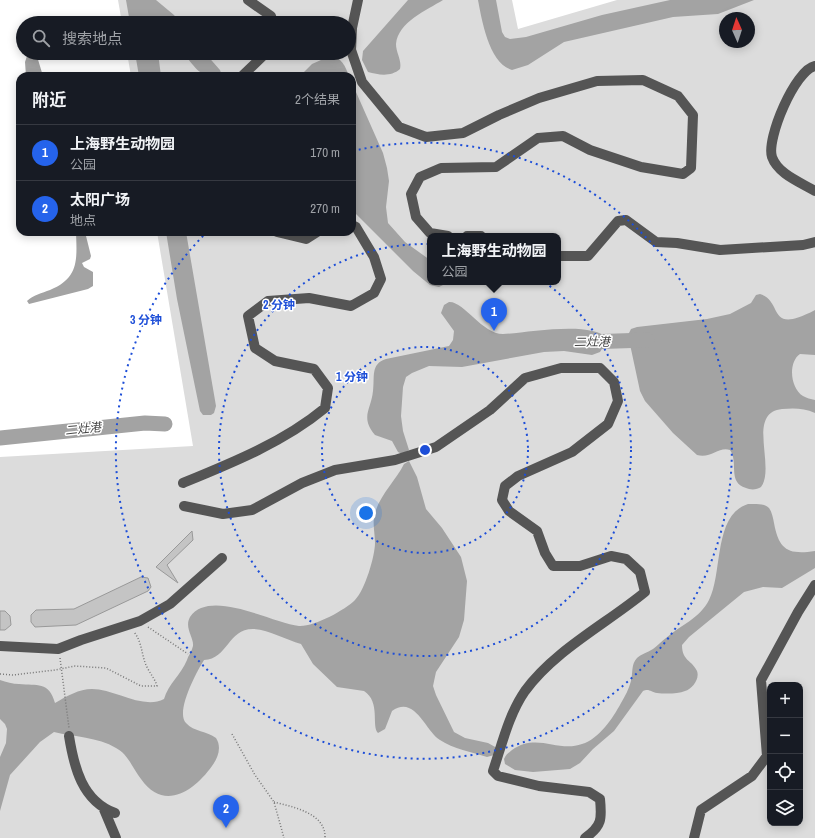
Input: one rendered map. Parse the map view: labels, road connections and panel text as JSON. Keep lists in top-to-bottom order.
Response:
{
  "water": ["二灶港"],
  "north": "top",
  "page": {
    "search": "搜索地点",
    "heading": ["附近", "2个结果"],
    "list": [
      {
        "mark": "1",
        "name": "上海野生动物园",
        "note": "公园",
        "value": "170 m"
      },
      {
        "mark": "2",
        "name": "太阳广场",
        "note": "地点",
        "value": "270 m"
      }
    ],
    "popup": ["上海野生动物园", "公园"],
    "pins": ["1", "2"],
    "map_buttons": ["+", "−"]
  },
  "rings": ["2 分钟", "3 分钟", "1 分钟"]
}
